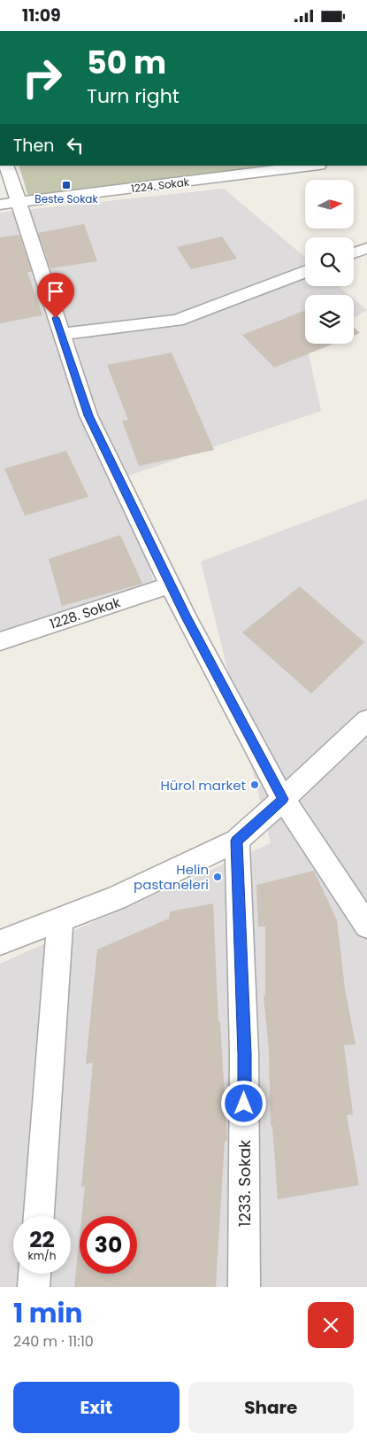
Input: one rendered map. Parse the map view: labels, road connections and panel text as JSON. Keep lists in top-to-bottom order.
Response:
{
  "streets": {
    "street": ["1224. Sokak", "1228. Sokak", "1233. Sokak"]
  },
  "places": {
    "transit": ["Beste Sokak"],
    "other": ["Hürol market", "Helin pastaneleri"]
  },
  "north": "right",
  "page": {
    "status": "11:09",
    "turn": ["50 m", "Turn right"],
    "then": "Then",
    "speed": "22 km/h",
    "limit": "30",
    "heading": ["1 min", "240 m · 11:10"],
    "buttons": ["Exit", "Share"]
  }
}
